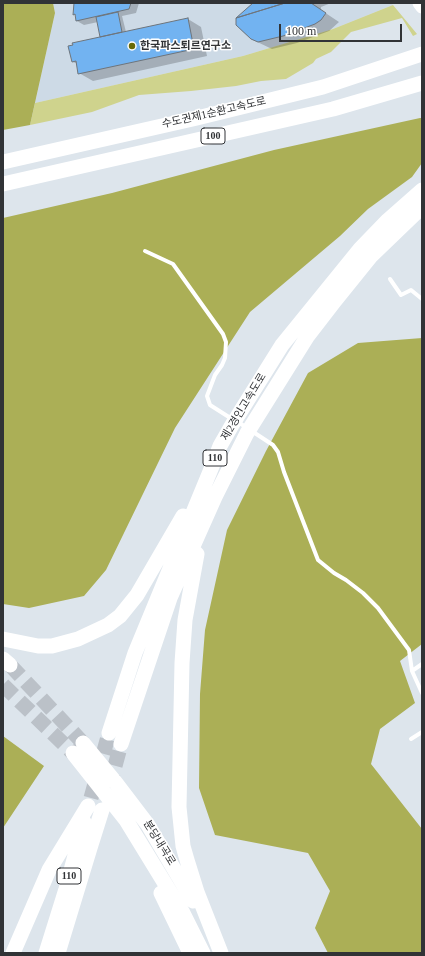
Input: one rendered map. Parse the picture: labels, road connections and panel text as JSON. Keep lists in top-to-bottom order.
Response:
{
  "streets": {
    "highway": [
      "수도권제1순환고속도로",
      "100",
      "제2경인고속도로",
      "110",
      "분당내곡로"
    ]
  },
  "places": ["한국파스퇴르연구소"],
  "scale_bar": "100 m"
}
